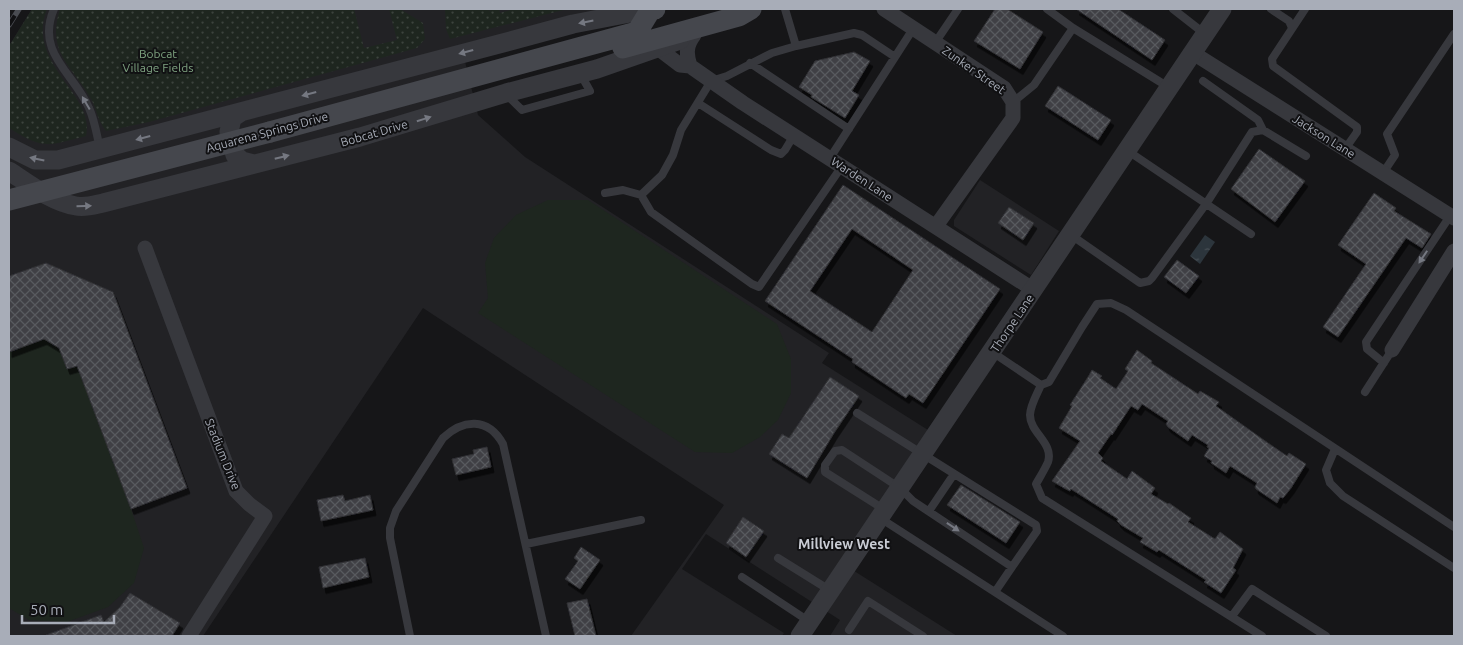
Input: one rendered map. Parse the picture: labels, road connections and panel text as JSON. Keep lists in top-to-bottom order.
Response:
{
  "streets": {
    "main road": ["Aquarena Springs Drive"],
    "street": [
      "Zunker Street",
      "Bobcat Drive",
      "Jackson Lane",
      "Warden Lane",
      "Thorpe Lane",
      "Stadium Drive"
    ]
  },
  "crossings": [
    ["Zunker Street", "Warden Lane"],
    ["Aquarena Springs Drive", "Bobcat Drive"],
    ["Bobcat Drive", "Warden Lane"],
    ["Jackson Lane", "Thorpe Lane"],
    ["Warden Lane", "Thorpe Lane"]
  ],
  "districts": ["Millview West"],
  "parks": ["Bobcat Village Fields"],
  "scale_bar": "50 m"
}
